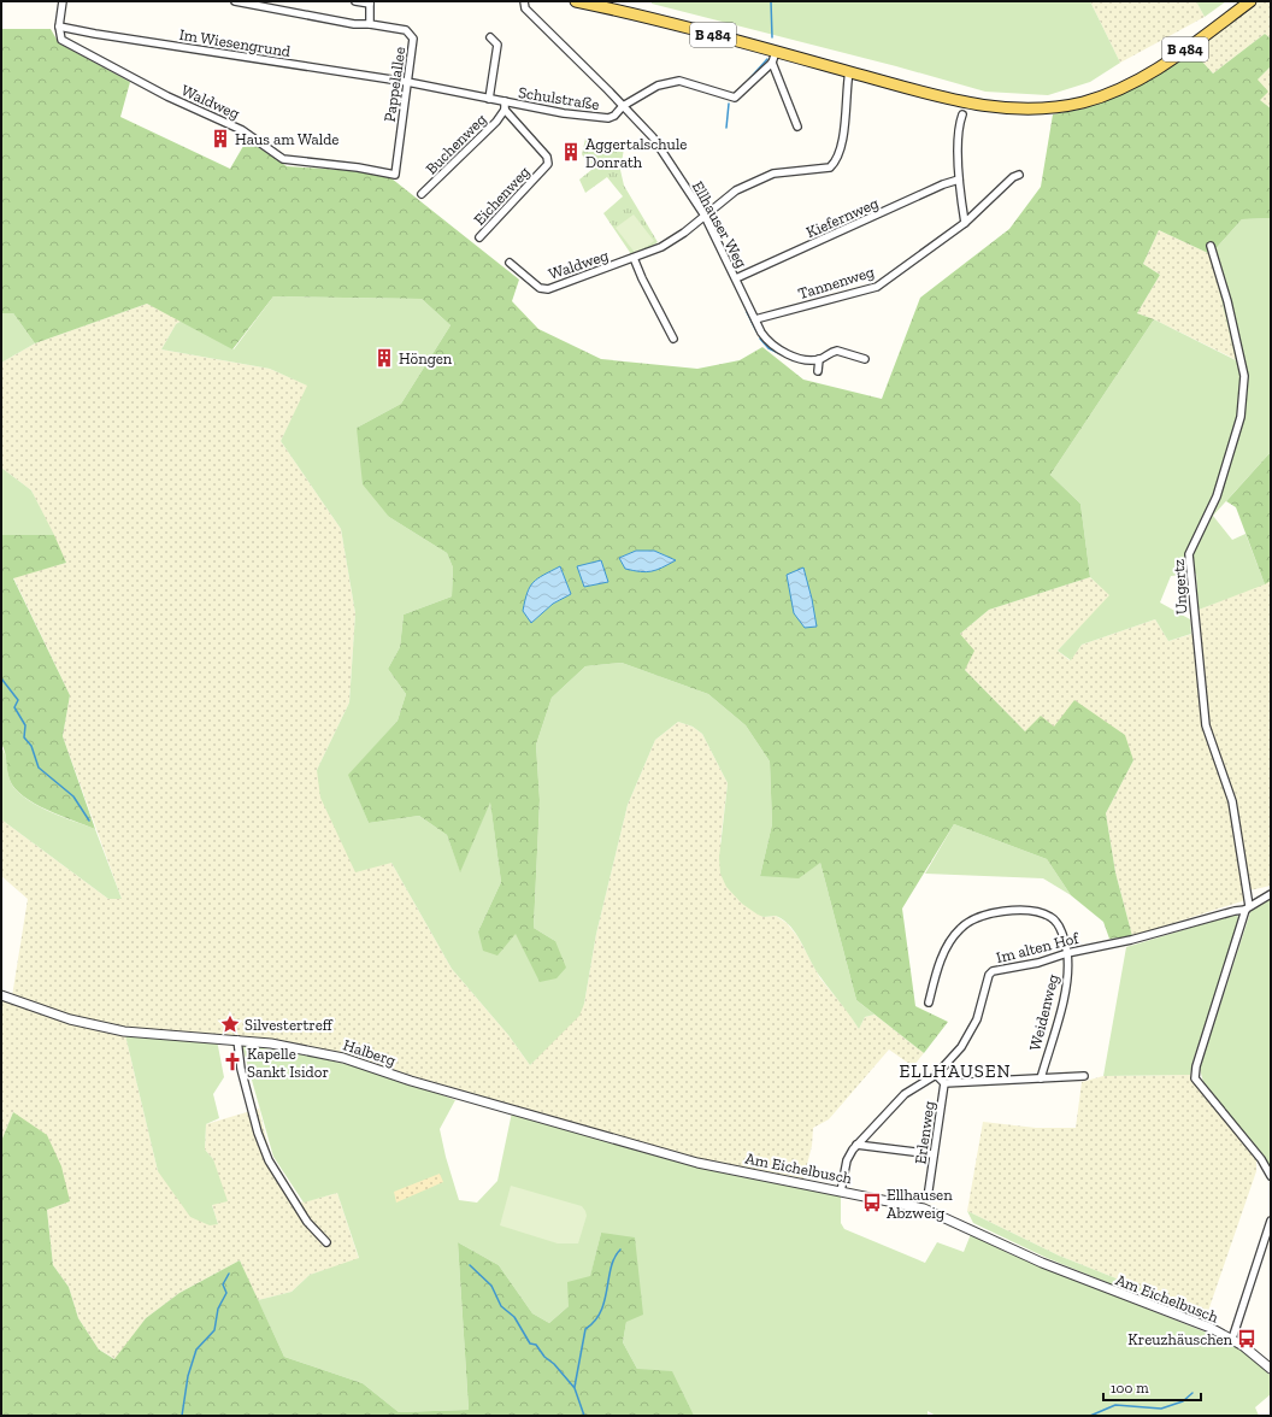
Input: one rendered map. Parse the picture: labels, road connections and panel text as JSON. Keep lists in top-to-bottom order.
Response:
{
  "streets": {
    "main road": ["B 484"],
    "street": [
      "Im Wiesengrund",
      "Pappelallee",
      "Schulstraße",
      "Waldweg",
      "Buchenweg",
      "Eichenweg",
      "Kiefernweg",
      "Ellhauser Weg",
      "Tannenweg",
      "Ungertz",
      "Im alten Hof",
      "Weidenweg",
      "Halberg",
      "Erlenweg",
      "Am Eichelbusch"
    ]
  },
  "crossings": [
    ["B 484", "Schulstraße"],
    ["B 484", "Waldweg"],
    ["Im Wiesengrund", "Pappelallee"],
    ["Im Wiesengrund", "Schulstraße"],
    ["Im Wiesengrund", "Waldweg"],
    ["Pappelallee", "Schulstraße"],
    ["Pappelallee", "Waldweg"],
    ["Schulstraße", "Ellhauser Weg"],
    ["Waldweg", "Ellhauser Weg"],
    ["Buchenweg", "Eichenweg"],
    ["Kiefernweg", "Ellhauser Weg"],
    ["Ellhauser Weg", "Tannenweg"],
    ["Ungertz", "Im alten Hof"],
    ["Im alten Hof", "Weidenweg"],
    ["Im alten Hof", "Erlenweg"],
    ["Im alten Hof", "Am Eichelbusch"],
    ["Halberg", "Am Eichelbusch"]
  ],
  "districts": ["ELLHAUSEN"],
  "places": {
    "building": ["Haus am Walde", "Aggertalschule Donrath", "Höngen"],
    "place": ["Silvestertreff"],
    "church": ["Kapelle Sankt Isidor"],
    "bus stop": ["Ellhausen Abzweig", "Kreuzhäuschen"]
  },
  "scale_bar": "100 m"
}
